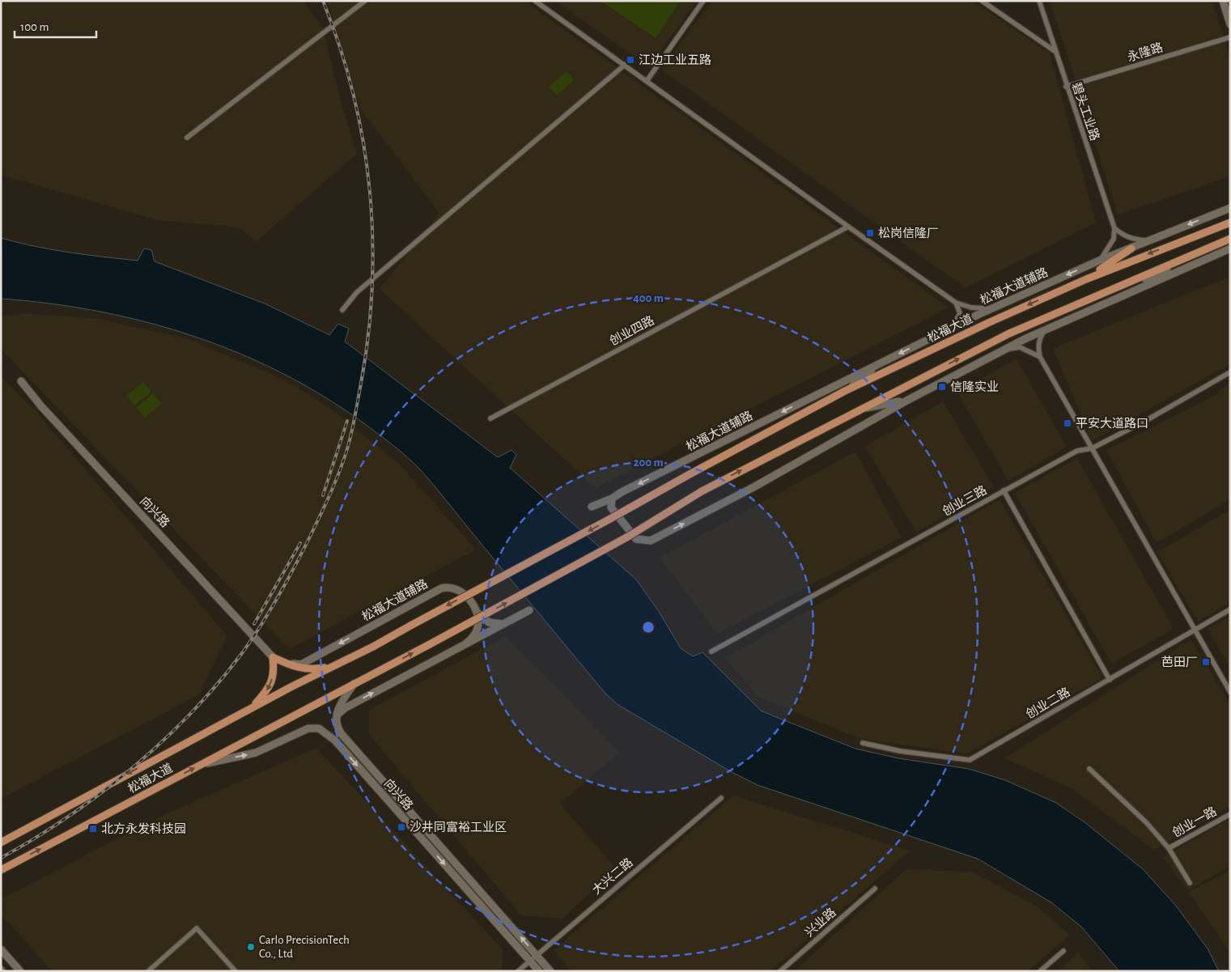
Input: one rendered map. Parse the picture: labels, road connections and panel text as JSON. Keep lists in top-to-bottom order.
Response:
{
  "streets": {
    "main road": ["松福大道辅路", "松福大道", "向兴路"],
    "street": [
      "永隆路",
      "碧头工业路",
      "创业四路",
      "创业三路",
      "创业二路",
      "创业一路",
      "大兴二路",
      "兴业路"
    ]
  },
  "crossings": [
    ["永隆路", "碧头工业路"],
    ["松福大道辅路", "松福大道"],
    ["松福大道", "向兴路"],
    ["向兴路", "大兴二路"]
  ],
  "places": {
    "transit": [
      "江边工业五路",
      "松岗信隆厂",
      "信隆实业",
      "平安大道路口",
      "芭田厂",
      "沙井同富裕工业区",
      "北方永发科技园"
    ],
    "other": ["Carlo PrecisionTech Co., Ltd"]
  },
  "scale_bar": "100 m",
  "rings": ["400 m", "200 m"]
}
